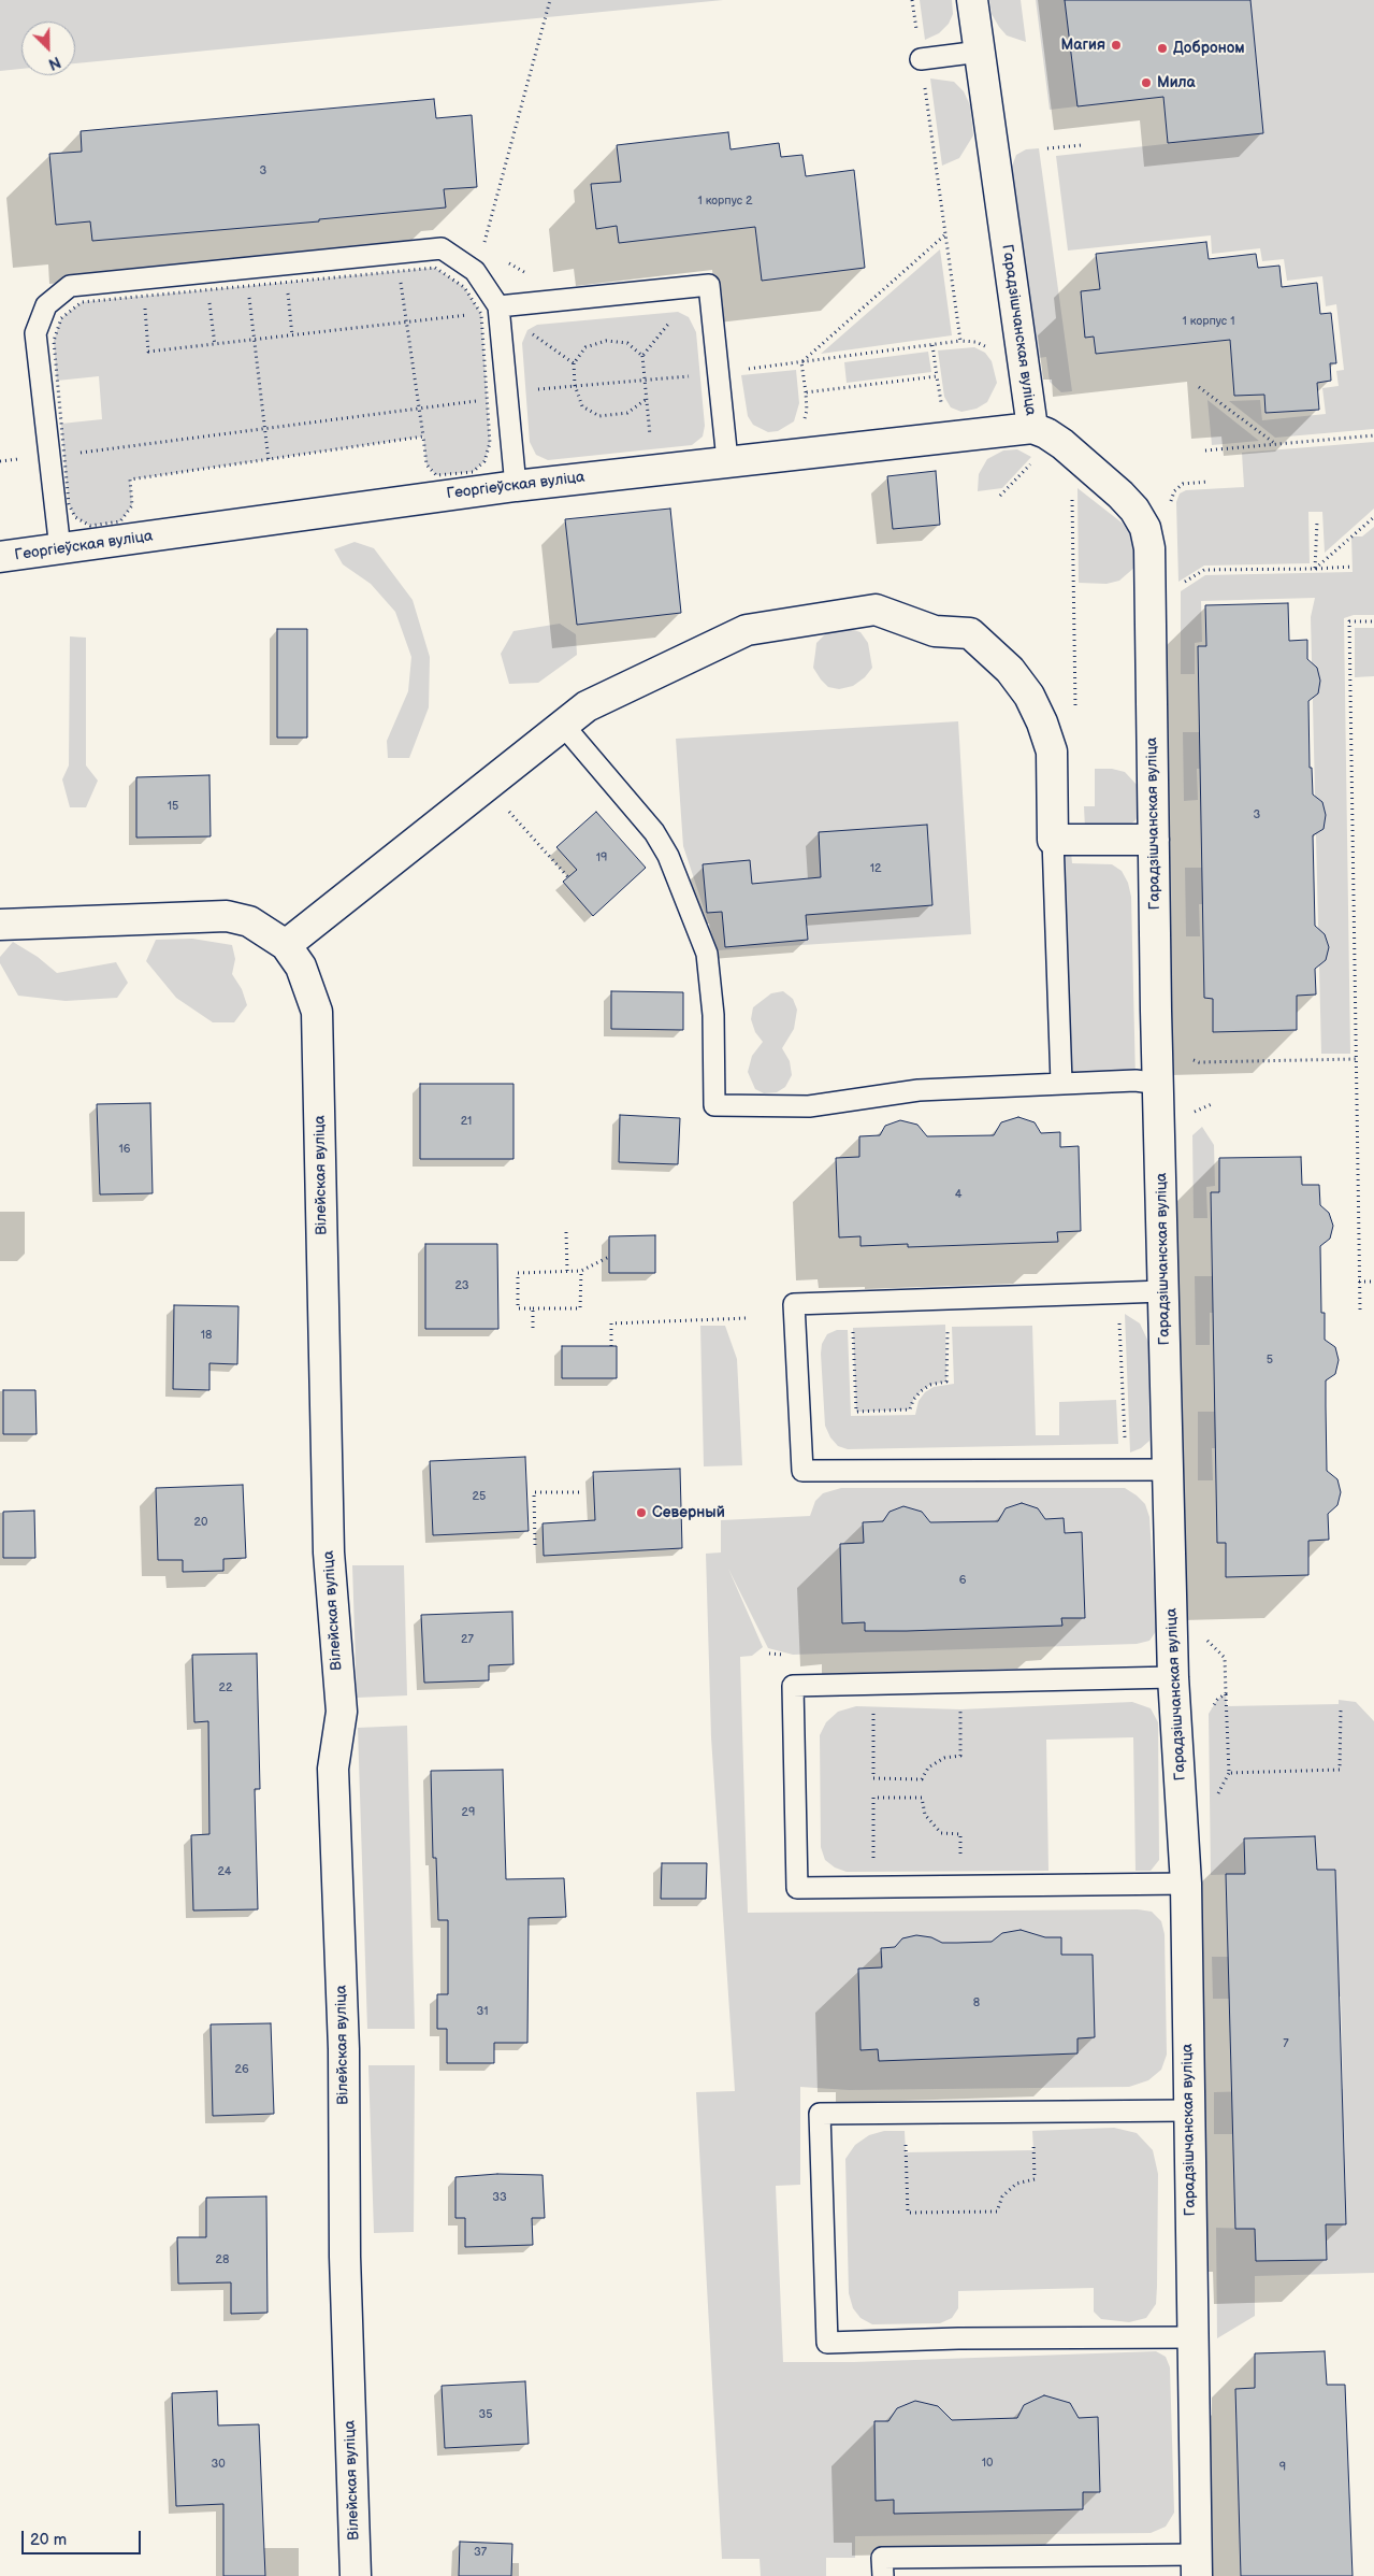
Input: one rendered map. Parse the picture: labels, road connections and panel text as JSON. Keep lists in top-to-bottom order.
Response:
{
  "streets": {
    "street": ["Гарадзішчанская вуліца", "Георгіеўская вуліца", "Вілейская вуліца"]
  },
  "crossings": [
    ["Гарадзішчанская вуліца", "Георгіеўская вуліца"]
  ],
  "places": [
    "Магия",
    "Доброном",
    "Мила",
    "Северный"
  ],
  "house_numbers": [
    "3",
    "1 корпус 2",
    "1 корпус 1",
    "15",
    "3",
    "19",
    "12",
    "21",
    "16",
    "4",
    "23",
    "18",
    "5",
    "25",
    "20",
    "6",
    "27",
    "22",
    "29",
    "24",
    "8",
    "31",
    "7",
    "26",
    "33",
    "28",
    "35",
    "10",
    "30",
    "9",
    "37"
  ],
  "scale_bar": "20 m",
  "north": "bottom right"
}
